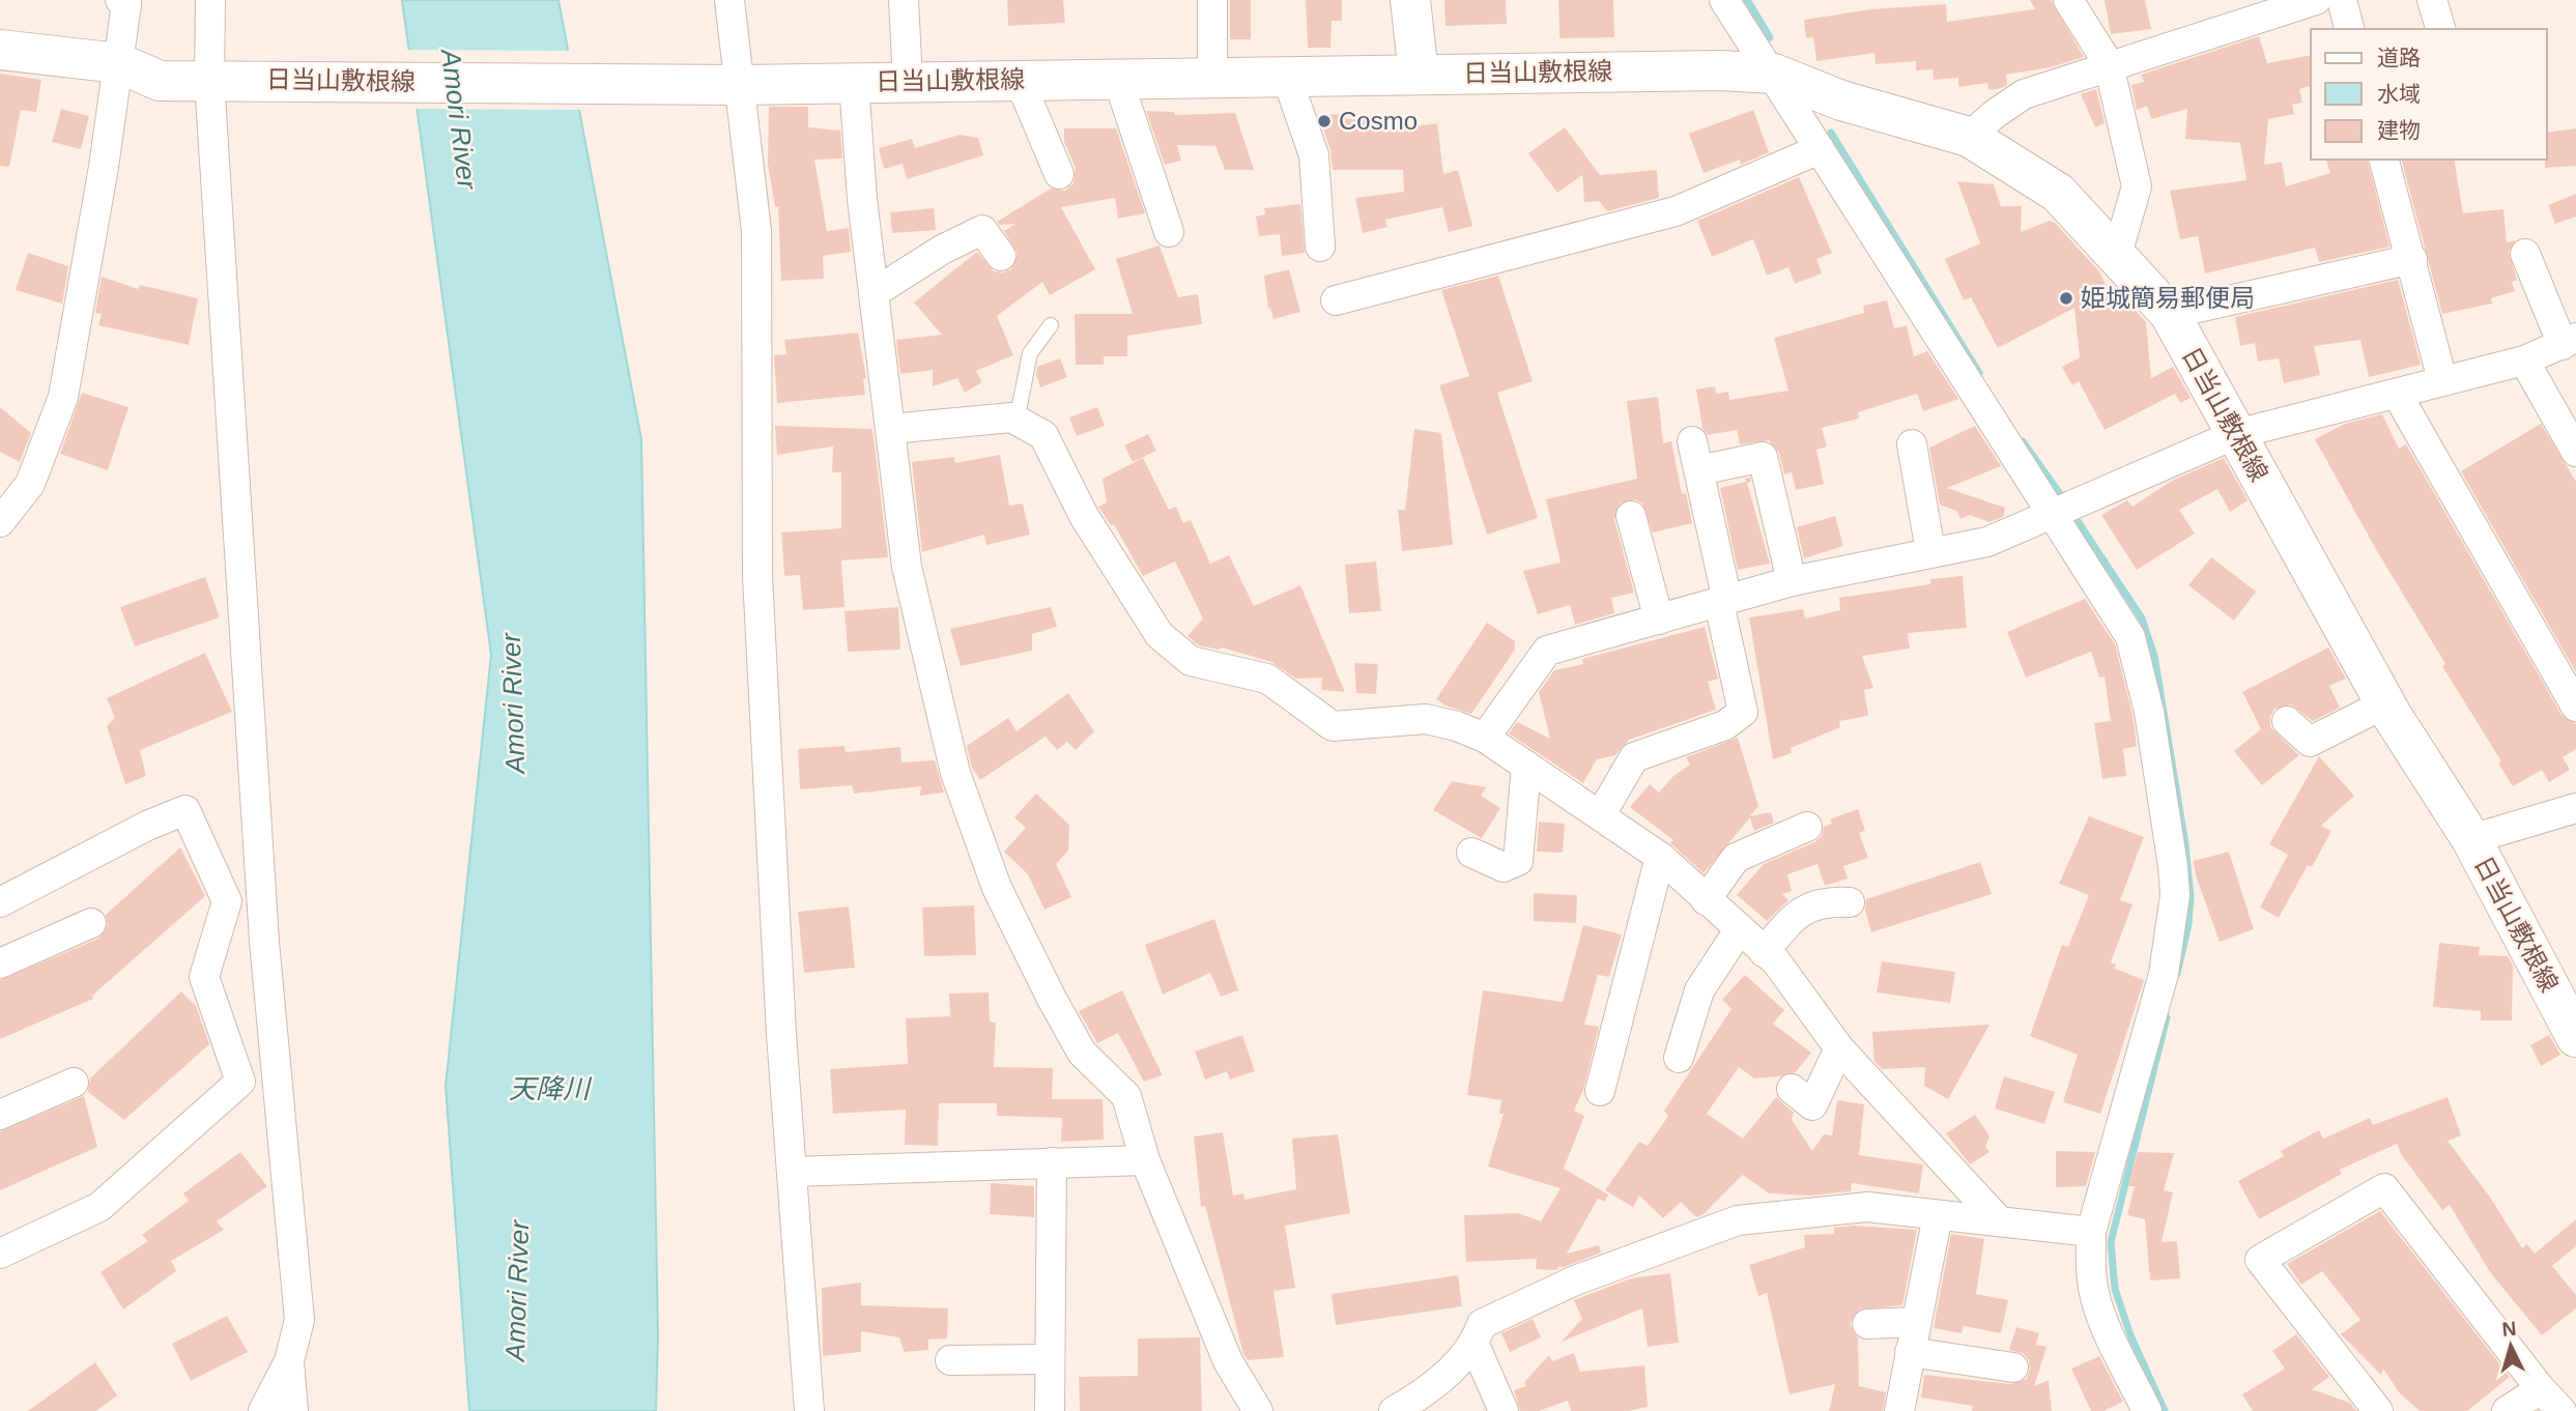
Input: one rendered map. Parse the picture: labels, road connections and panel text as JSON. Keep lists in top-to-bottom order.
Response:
{
  "streets": {
    "main road": ["日当山敷根線"]
  },
  "water": ["Amori River", "天降川"],
  "places": ["Cosmo", "姫城簡易郵便局"],
  "legend": ["道路", "水域", "建物"],
  "north": "top"
}
